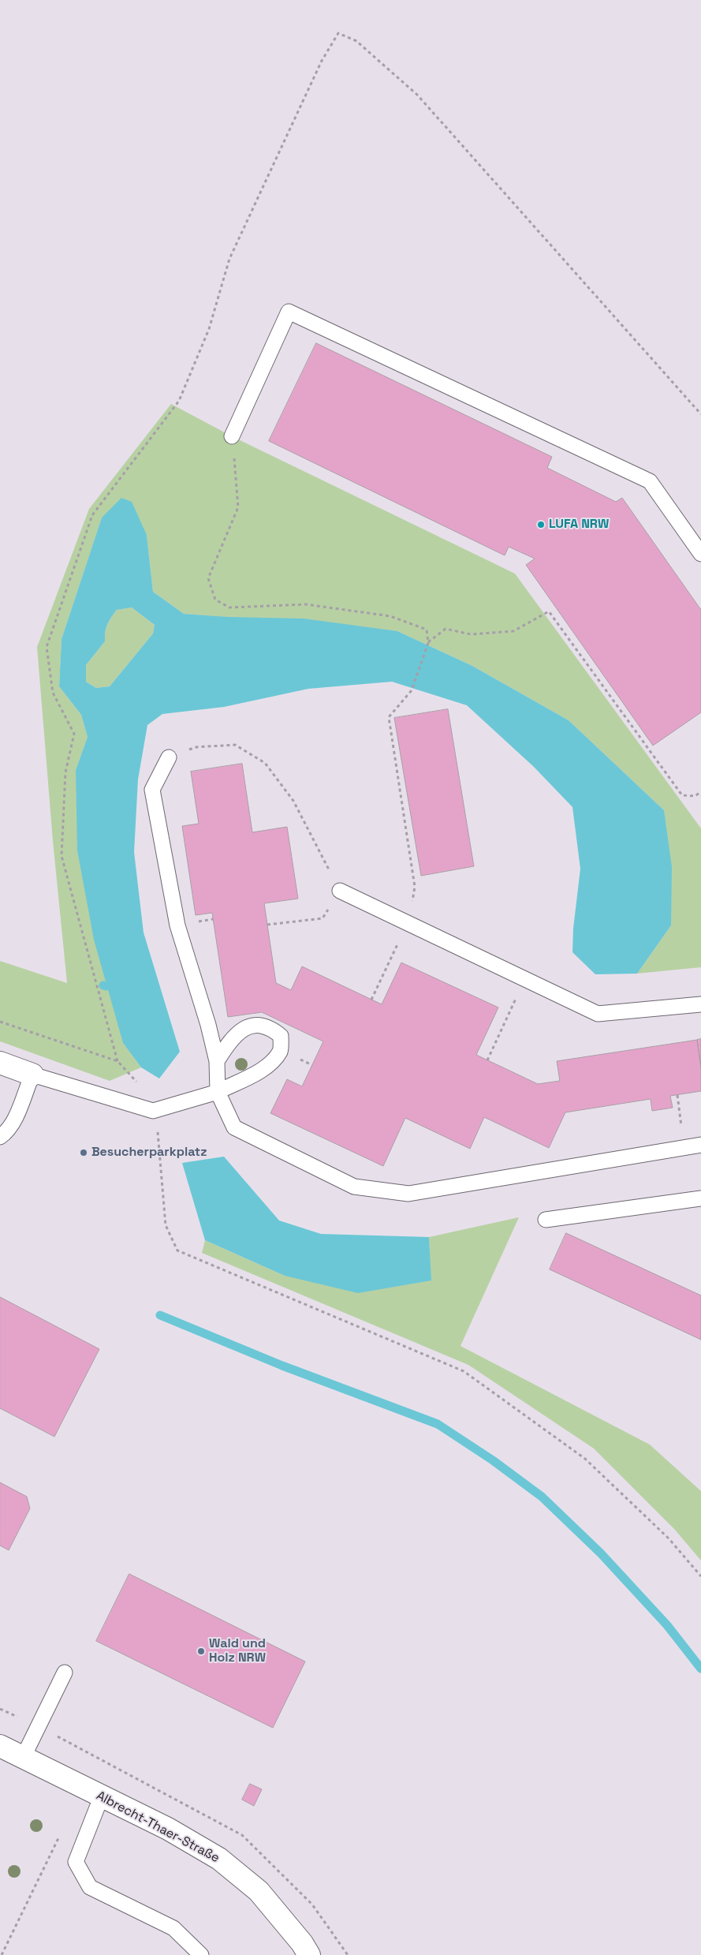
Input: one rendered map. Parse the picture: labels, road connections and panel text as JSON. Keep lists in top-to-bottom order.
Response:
{
  "streets": {
    "street": ["Albrecht-Thaer-Straße"]
  },
  "places": ["LUFA NRW", "Besucherparkplatz", "Wald und Holz NRW"]
}
